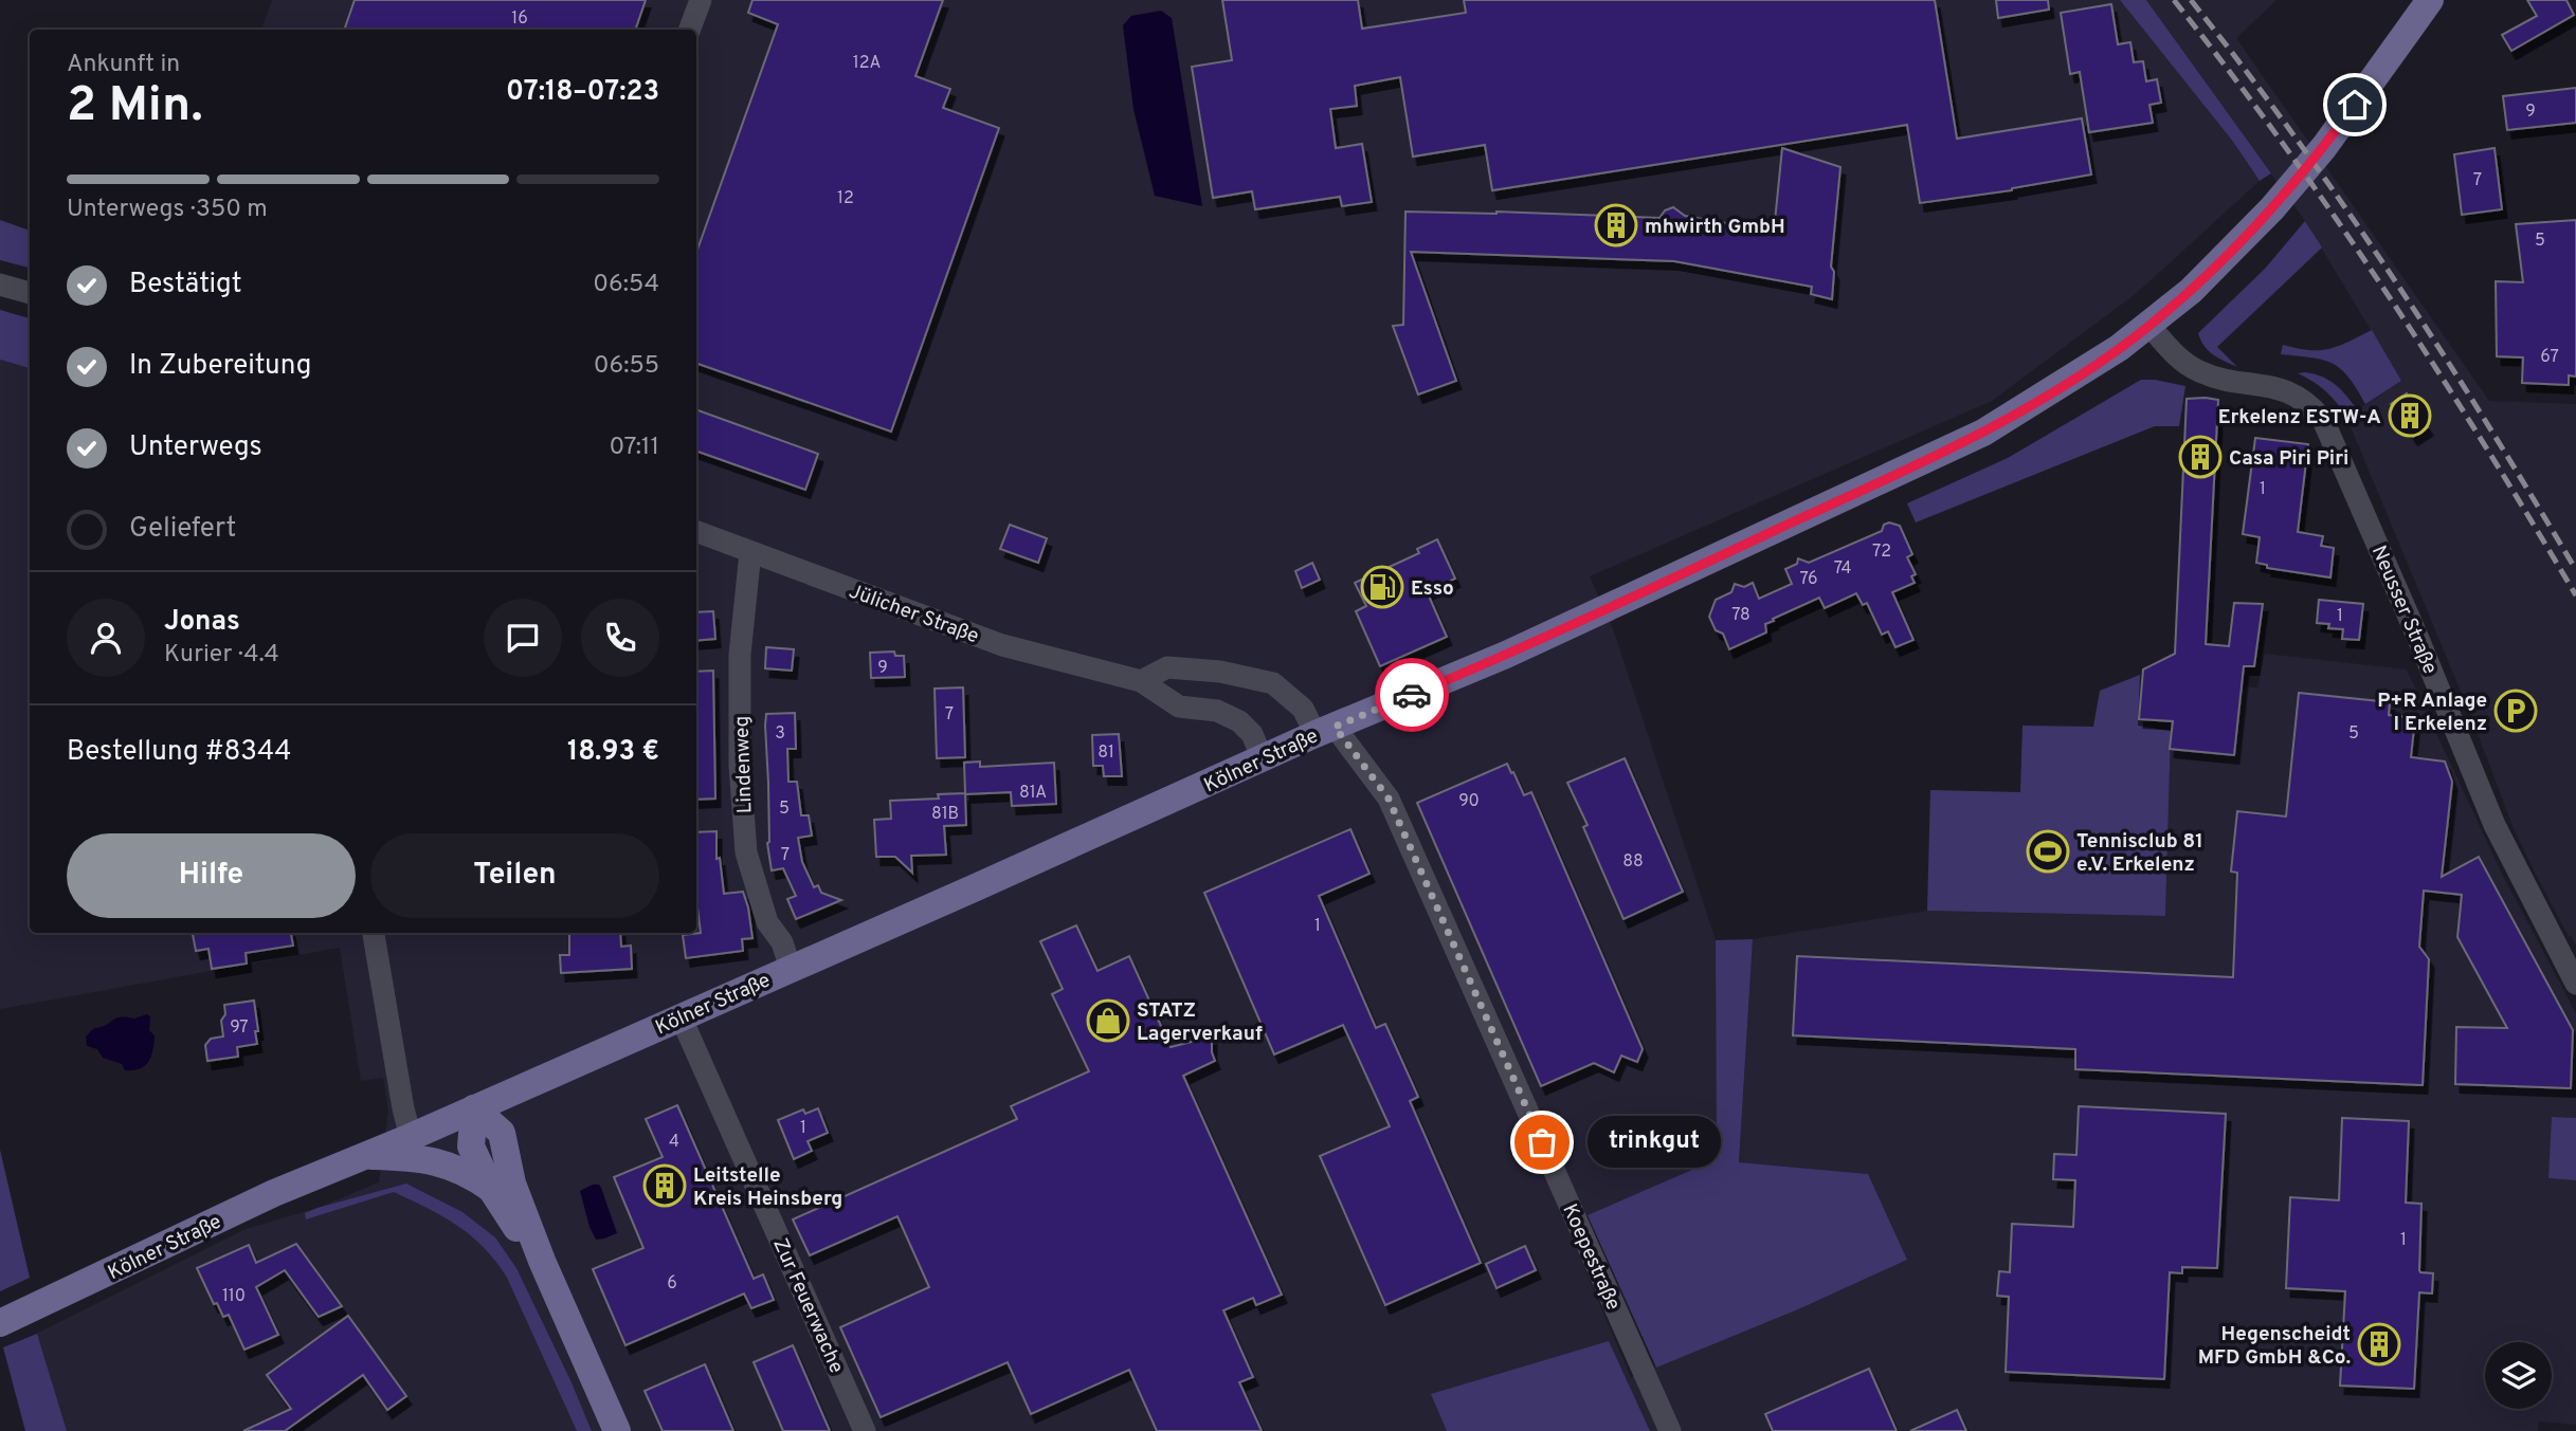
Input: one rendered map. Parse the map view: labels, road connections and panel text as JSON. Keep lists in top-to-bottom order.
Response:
{
  "streets": {
    "main road": ["Kölner Straße"],
    "street": [
      "Neusser Straße",
      "Jülicher Straße",
      "Lindenweg",
      "Koepestraße",
      "Zur Feuerwache"
    ]
  },
  "crossings": [
    ["Neusser Straße", "Kölner Straße"],
    ["Jülicher Straße", "Kölner Straße"],
    ["Jülicher Straße", "Lindenweg"],
    ["Kölner Straße", "Lindenweg"],
    ["Kölner Straße", "Koepestraße"],
    ["Kölner Straße", "Zur Feuerwache"]
  ],
  "places": {
    "building": [
      "mhwirth GmbH",
      "Erkelenz ESTW-A",
      "Casa Piri Piri",
      "Leitstelle Kreis Heinsberg",
      "Hegenscheidt MFD GmbH &Co."
    ],
    "fuel station": ["Esso"],
    "parking": ["P+R Anlage I Erkelenz"],
    "sports": ["Tennisclub 81 e.V. Erkelenz"],
    "shop": ["STATZ Lagerverkauf"],
    "other": ["trinkgut"]
  },
  "house_numbers": [
    "16",
    "12A",
    "9",
    "7",
    "12",
    "5",
    "67",
    "1",
    "72",
    "74",
    "76",
    "78",
    "1",
    "9",
    "7",
    "3",
    "5",
    "81",
    "81A",
    "90",
    "5",
    "81B",
    "7",
    "88",
    "1",
    "97",
    "1",
    "4",
    "1",
    "6",
    "110"
  ],
  "page": {
    "heading": ["2 Min.", "Ankunft in", "07:18–07:23"],
    "panel": [
      "Jonas",
      "Kurier · 4.4",
      "Bestellung #8344",
      "18.93 €"
    ],
    "bar": "Unterwegs · 350 m",
    "list": [
      ["Bestätigt", "06:54"],
      ["In Zubereitung", "06:55"],
      ["Unterwegs", "07:11"],
      "Geliefert"
    ],
    "buttons": ["Hilfe", "Teilen"],
    "bubble": "trinkgut"
  }
}
